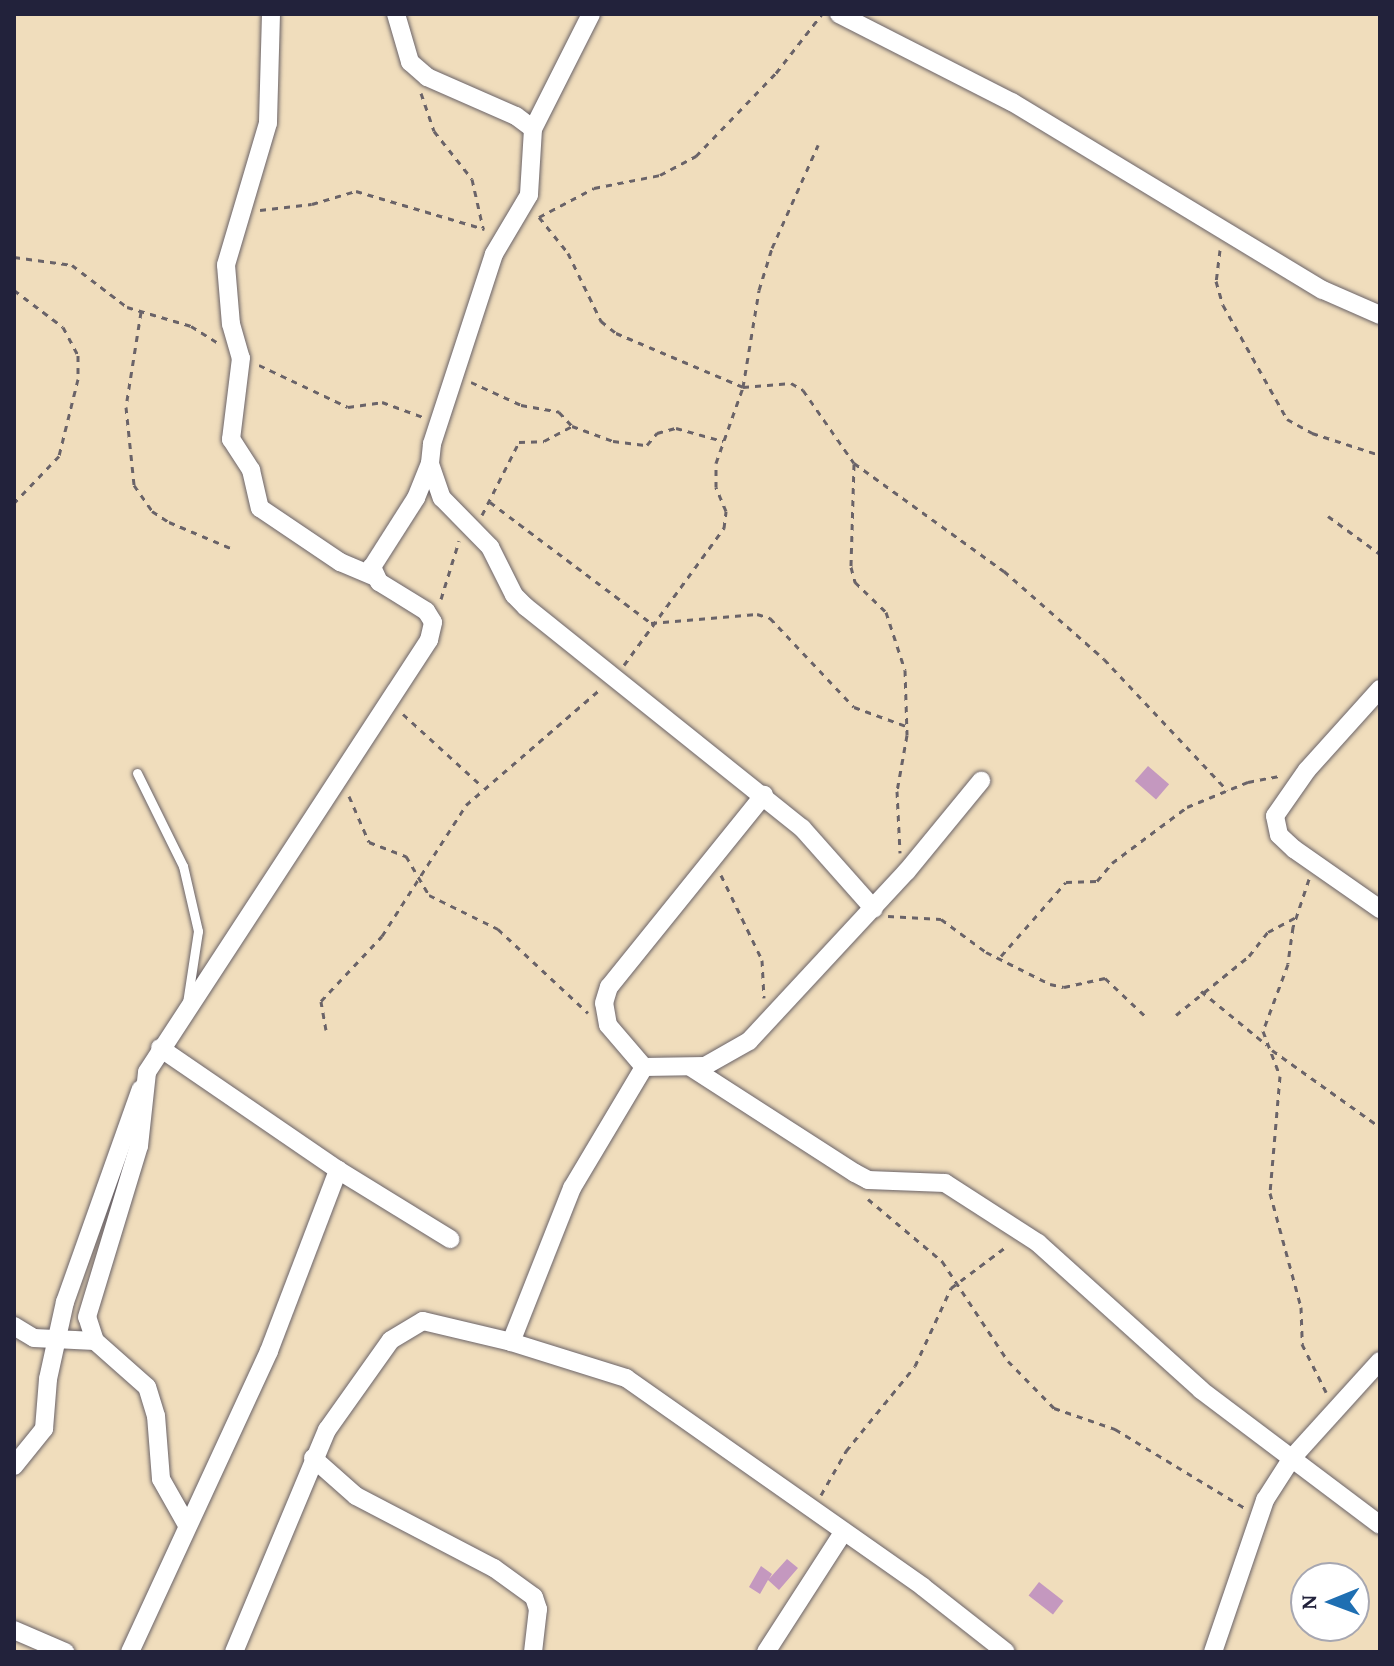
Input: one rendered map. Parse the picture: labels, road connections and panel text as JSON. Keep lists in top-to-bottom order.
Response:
{
  "north": "left"
}
